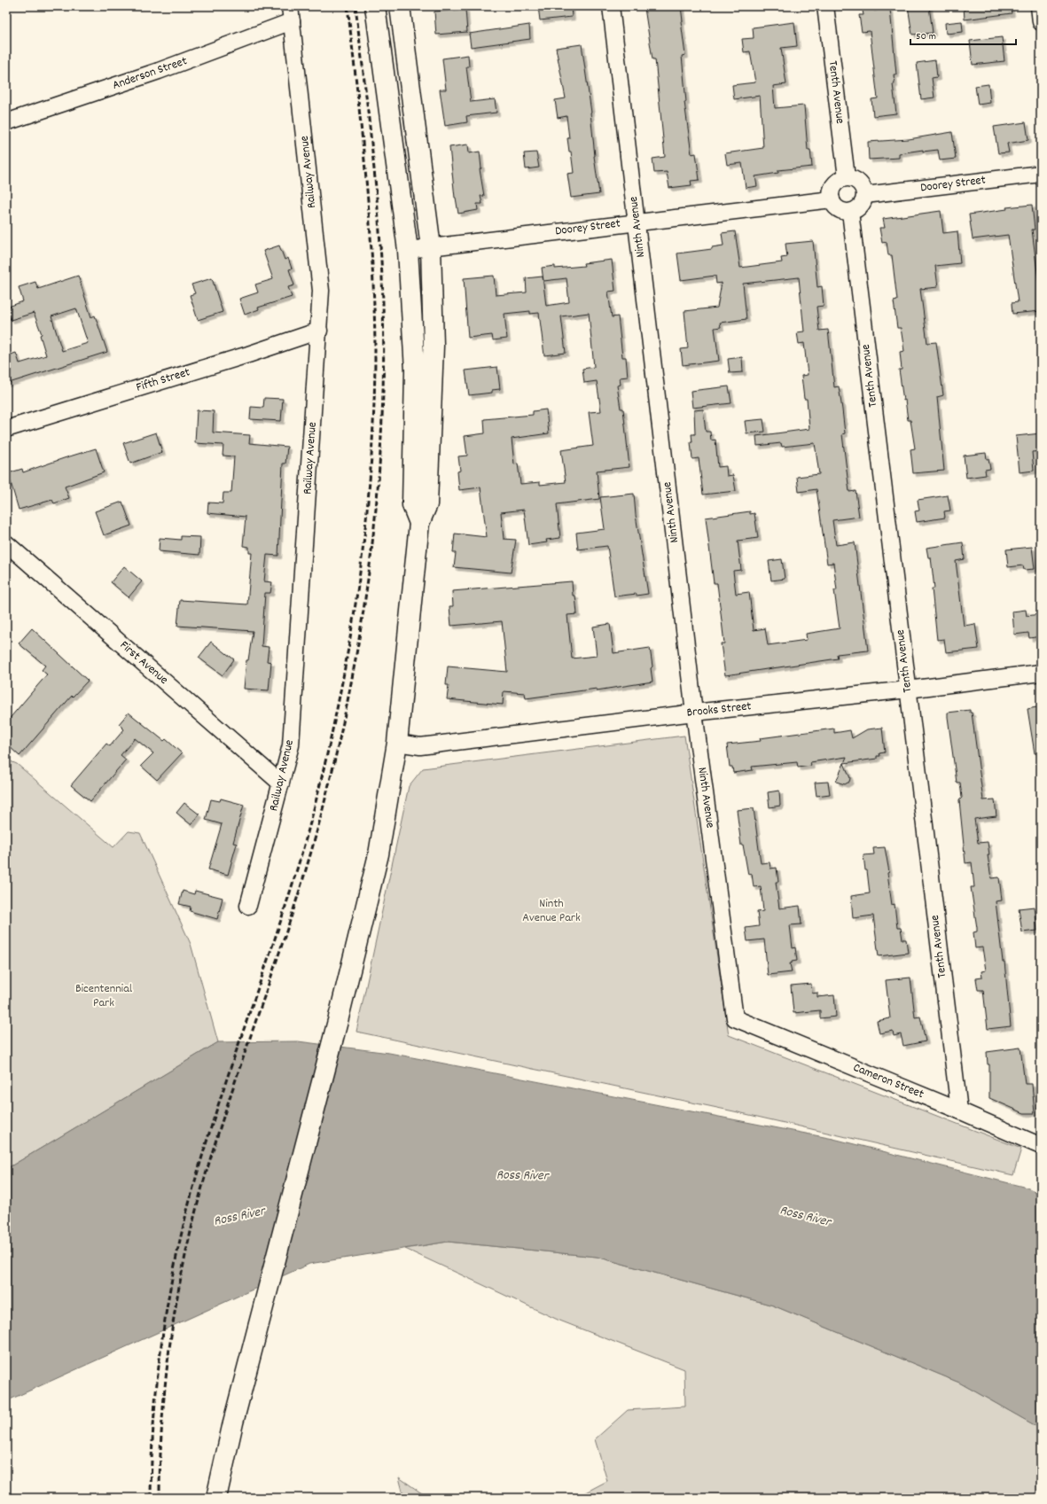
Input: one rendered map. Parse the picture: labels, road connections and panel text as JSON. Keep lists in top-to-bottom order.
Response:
{
  "streets": {
    "street": [
      "Anderson Street",
      "Tenth Avenue",
      "Railway Avenue",
      "Doorey Street",
      "Ninth Avenue",
      "Fifth Street",
      "First Avenue",
      "Brooks Street",
      "Cameron Street"
    ]
  },
  "crossings": [
    ["Anderson Street", "Railway Avenue"],
    ["Tenth Avenue", "Doorey Street"],
    ["Tenth Avenue", "Brooks Street"],
    ["Tenth Avenue", "Cameron Street"],
    ["Railway Avenue", "Fifth Street"],
    ["Railway Avenue", "First Avenue"],
    ["Doorey Street", "Ninth Avenue"],
    ["Ninth Avenue", "Brooks Street"],
    ["Ninth Avenue", "Cameron Street"]
  ],
  "water": ["Ross River"],
  "parks": ["Ninth Avenue Park", "Bicentennial Park"],
  "scale_bar": "50 m"
}
